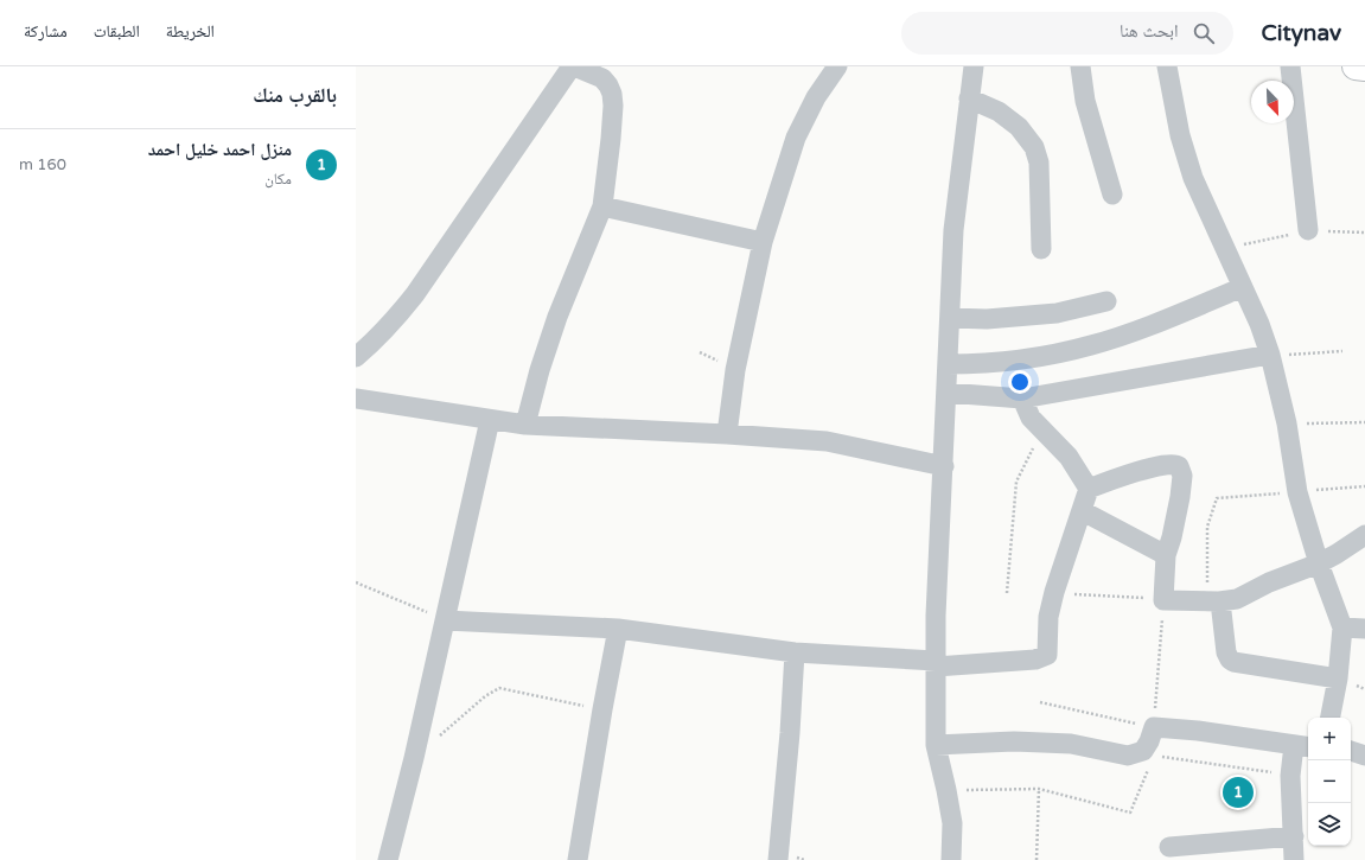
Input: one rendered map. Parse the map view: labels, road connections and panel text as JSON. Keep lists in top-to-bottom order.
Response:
{
  "north": "bottom right",
  "page": {
    "header": "Citynav",
    "search": "ابحث هنا",
    "nav": ["الخريطة", "الطبقات", "مشاركة"],
    "heading": "بالقرب منك",
    "list": [
      {
        "mark": "1",
        "name": "منزل احمد خليل احمد",
        "note": "مكان",
        "value": "160 m"
      }
    ],
    "map_buttons": ["+", "−"],
    "pins": "1"
  }
}
